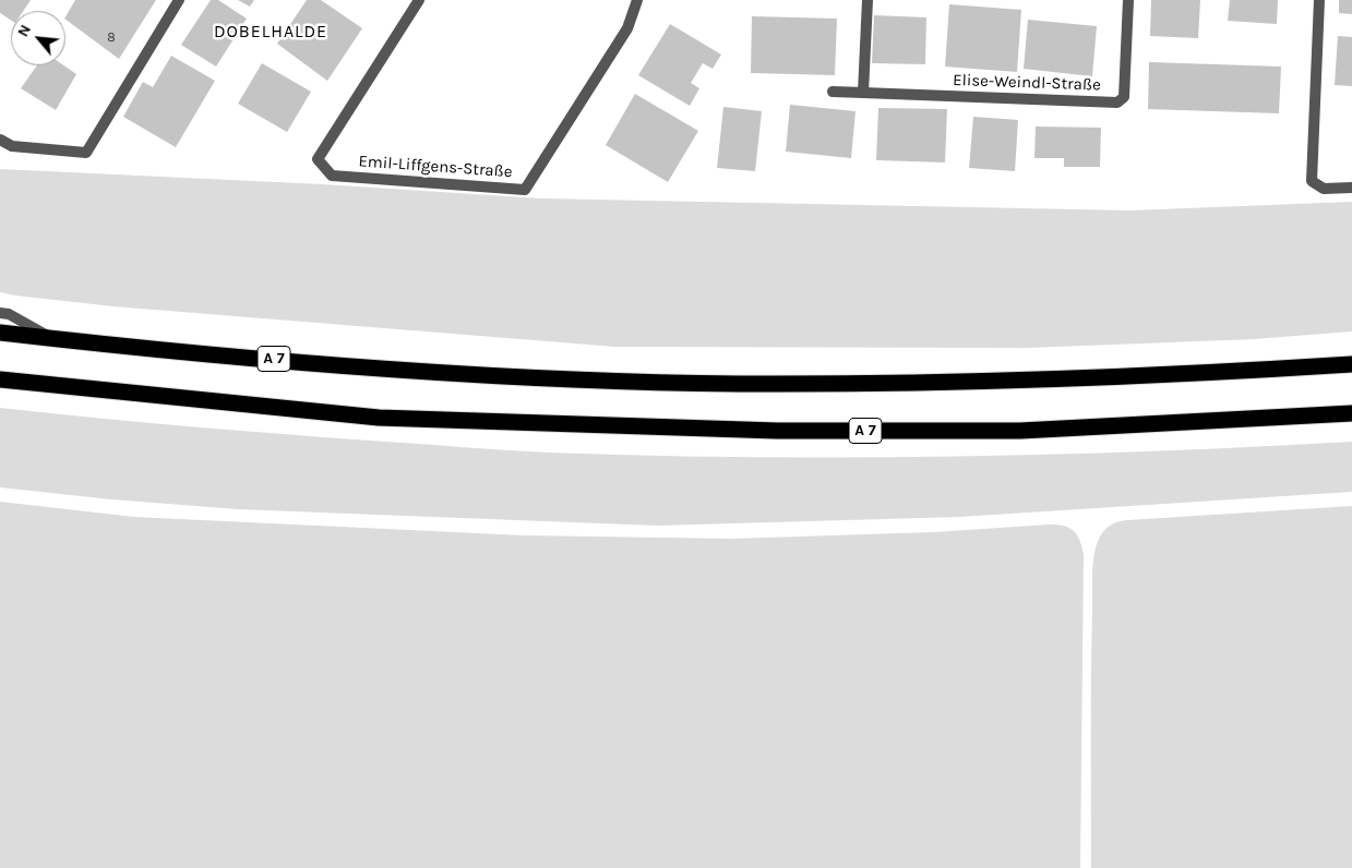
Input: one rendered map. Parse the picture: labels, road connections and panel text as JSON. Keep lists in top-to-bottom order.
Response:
{
  "streets": {
    "highway": ["A 7"],
    "street": ["Elise-Weindl-Straße", "Emil-Liffgens-Straße"]
  },
  "districts": ["DOBELHALDE"],
  "house_numbers": ["8"],
  "north": "top left"
}
